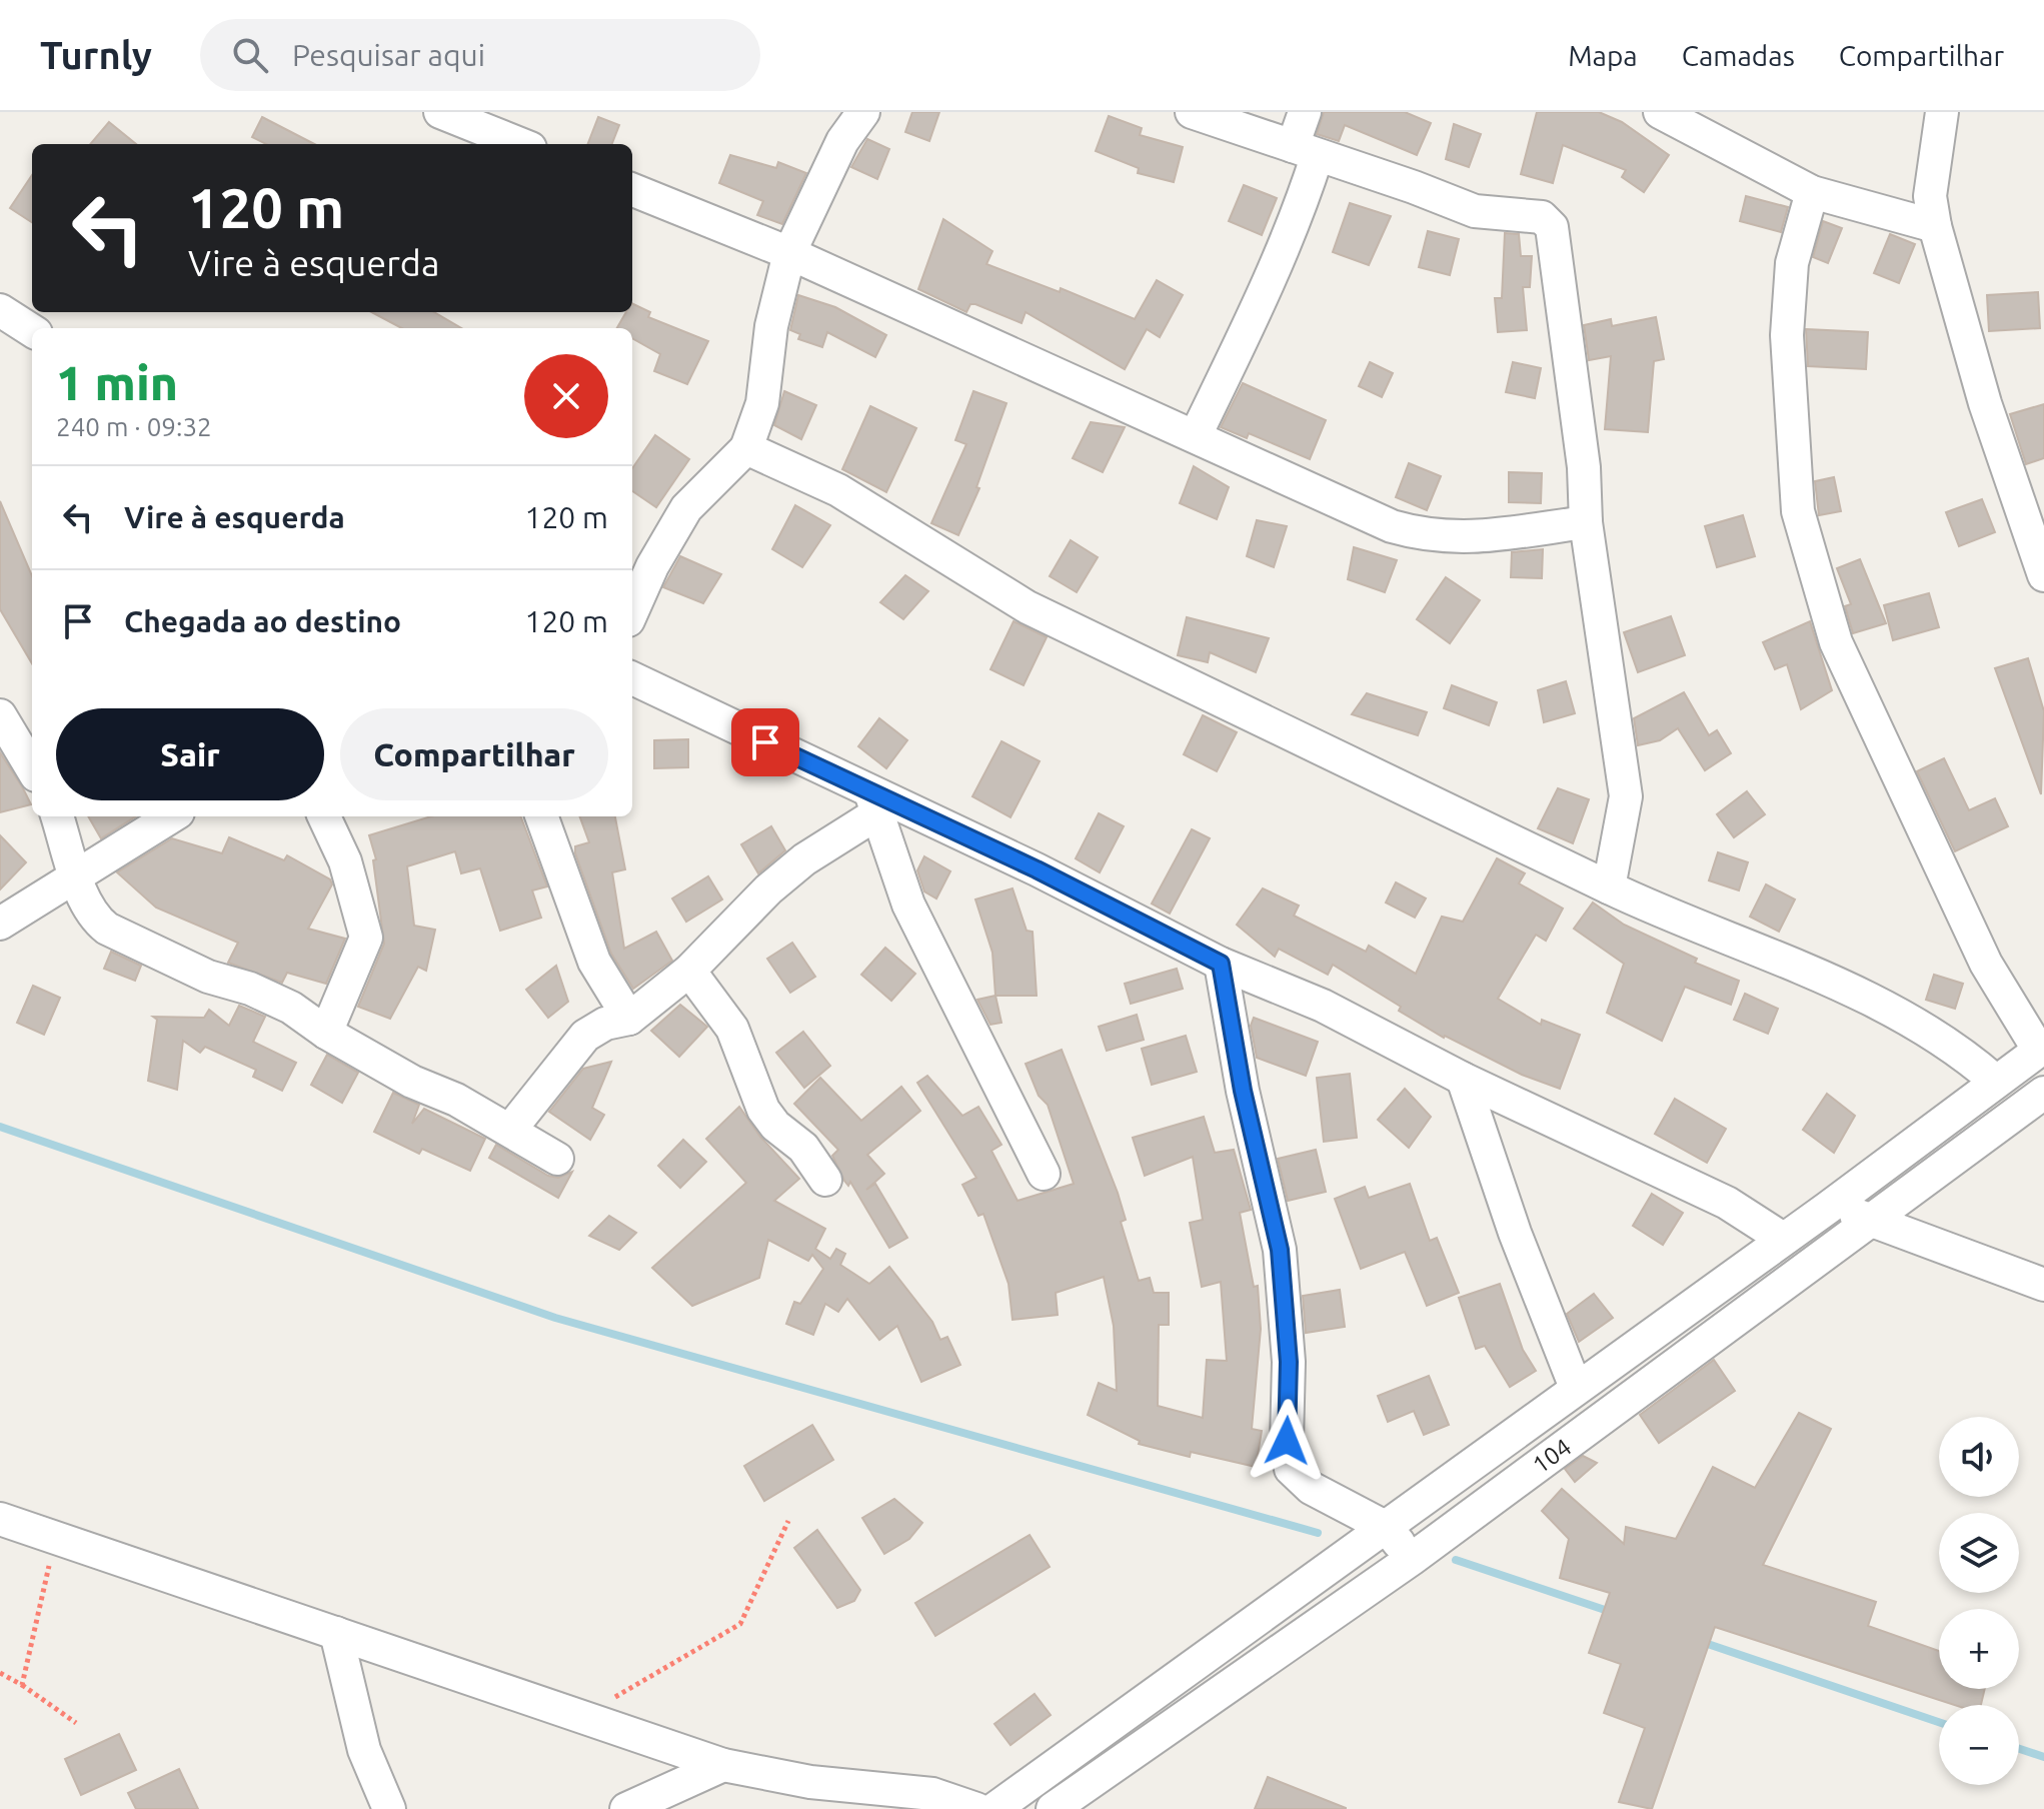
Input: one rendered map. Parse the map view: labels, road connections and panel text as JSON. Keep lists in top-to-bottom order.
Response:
{
  "streets": {
    "street": ["104"]
  },
  "page": {
    "header": "Turnly",
    "search": "Pesquisar aqui",
    "nav": ["Mapa", "Camadas", "Compartilhar"],
    "turn": ["120 m", "Vire à esquerda"],
    "heading": ["1 min", "240 m · 09:32"],
    "list": [
      {
        "name": "Vire à esquerda",
        "value": "120 m"
      },
      {
        "name": "Chegada ao destino",
        "value": "120 m"
      }
    ],
    "buttons": ["Sair", "Compartilhar"],
    "map_buttons": ["+", "−"]
  }
}
